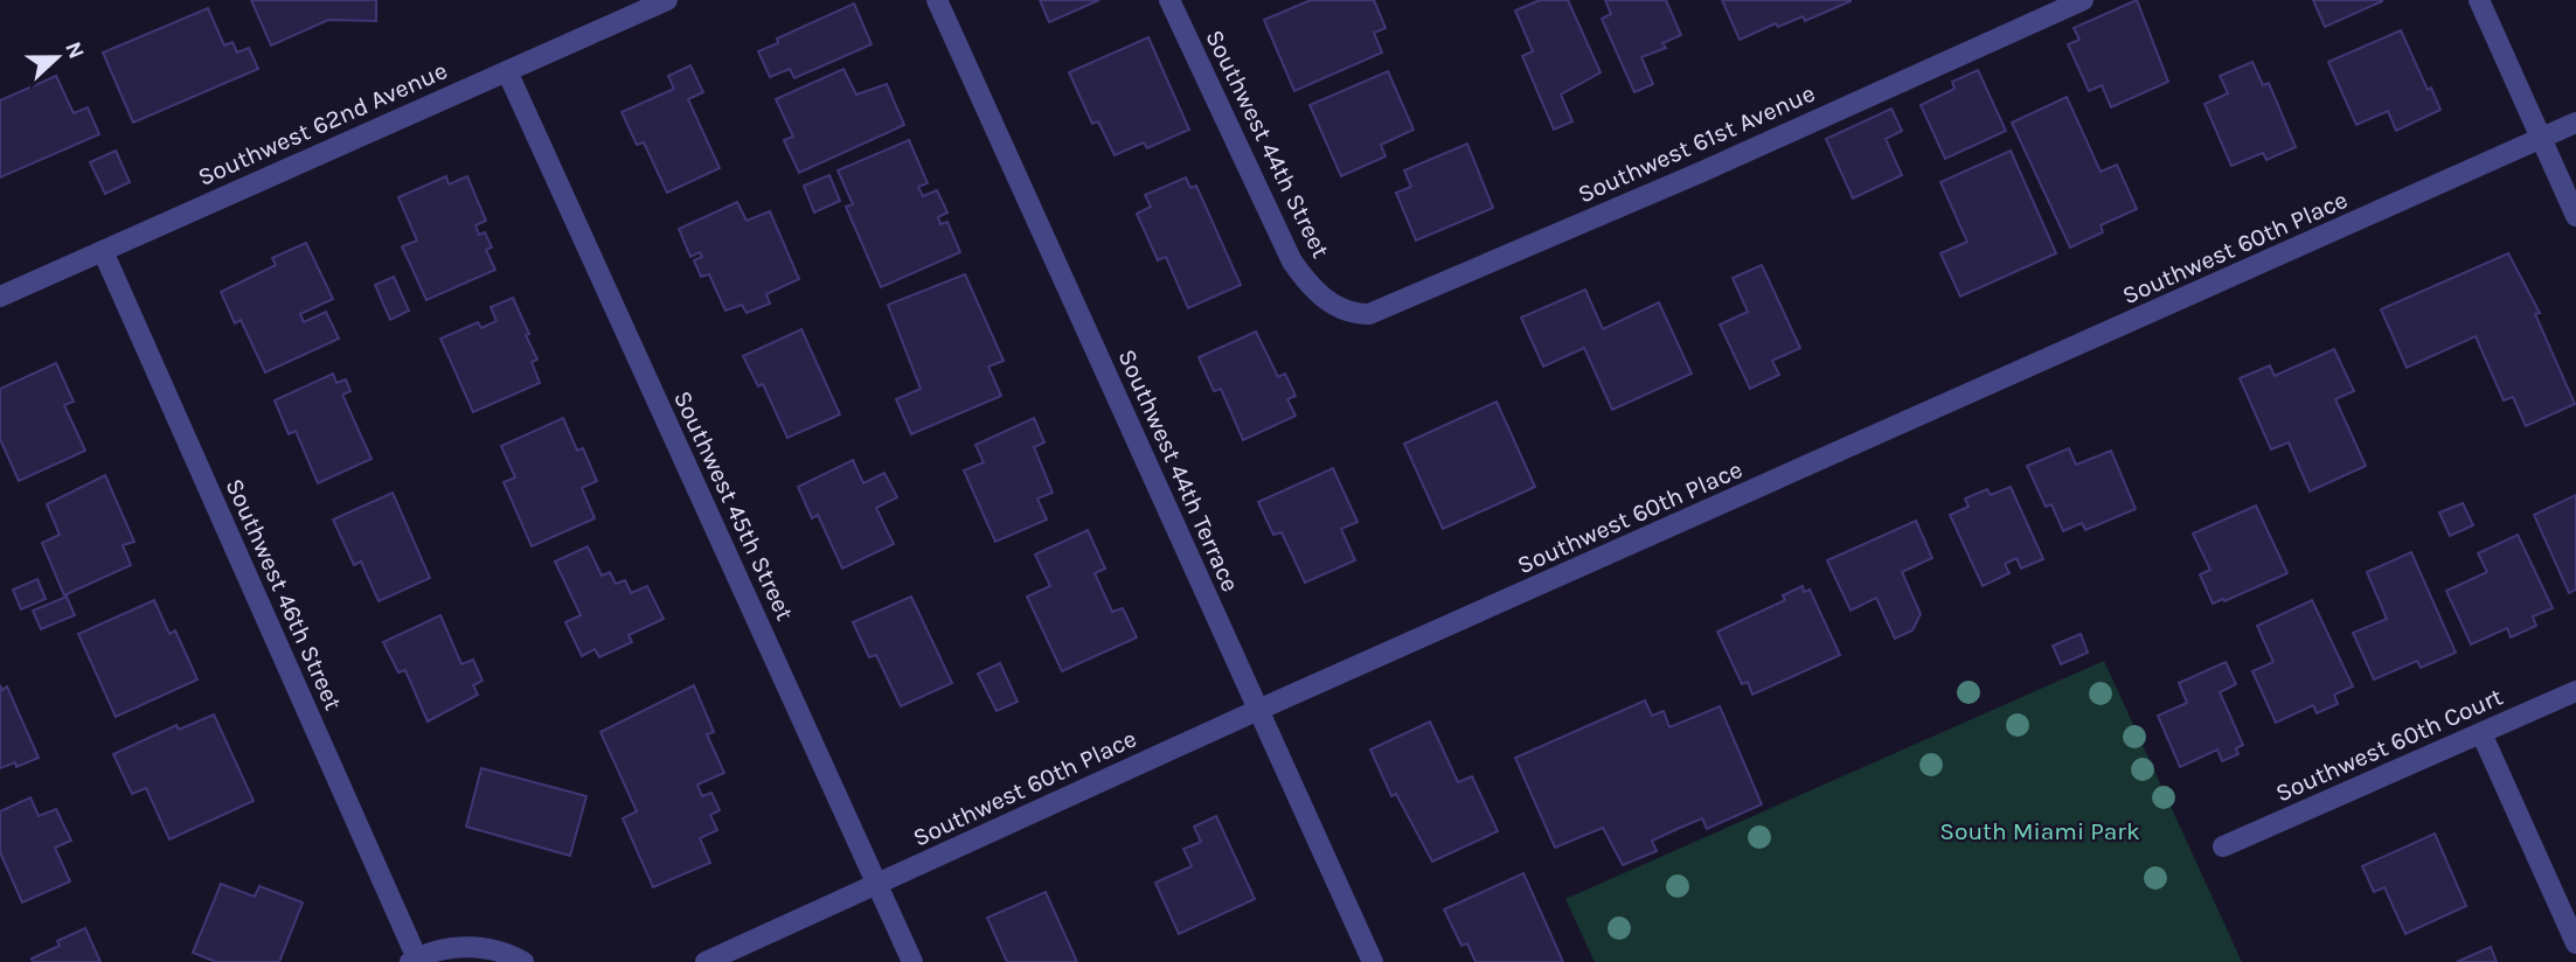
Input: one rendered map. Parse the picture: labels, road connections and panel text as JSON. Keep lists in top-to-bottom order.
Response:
{
  "streets": {
    "street": [
      "Southwest 62nd Avenue",
      "Southwest 44th Street",
      "Southwest 61st Avenue",
      "Southwest 60th Place",
      "Southwest 44th Terrace",
      "Southwest 45th Street",
      "Southwest 46th Street",
      "Southwest 60th Court"
    ]
  },
  "crossings": [
    ["Southwest 62nd Avenue", "Southwest 45th Street"],
    ["Southwest 62nd Avenue", "Southwest 46th Street"],
    ["Southwest 44th Street", "Southwest 61st Avenue"],
    ["Southwest 60th Place", "Southwest 44th Terrace"],
    ["Southwest 60th Place", "Southwest 45th Street"]
  ],
  "parks": ["South Miami Park"],
  "north": "right"
}
